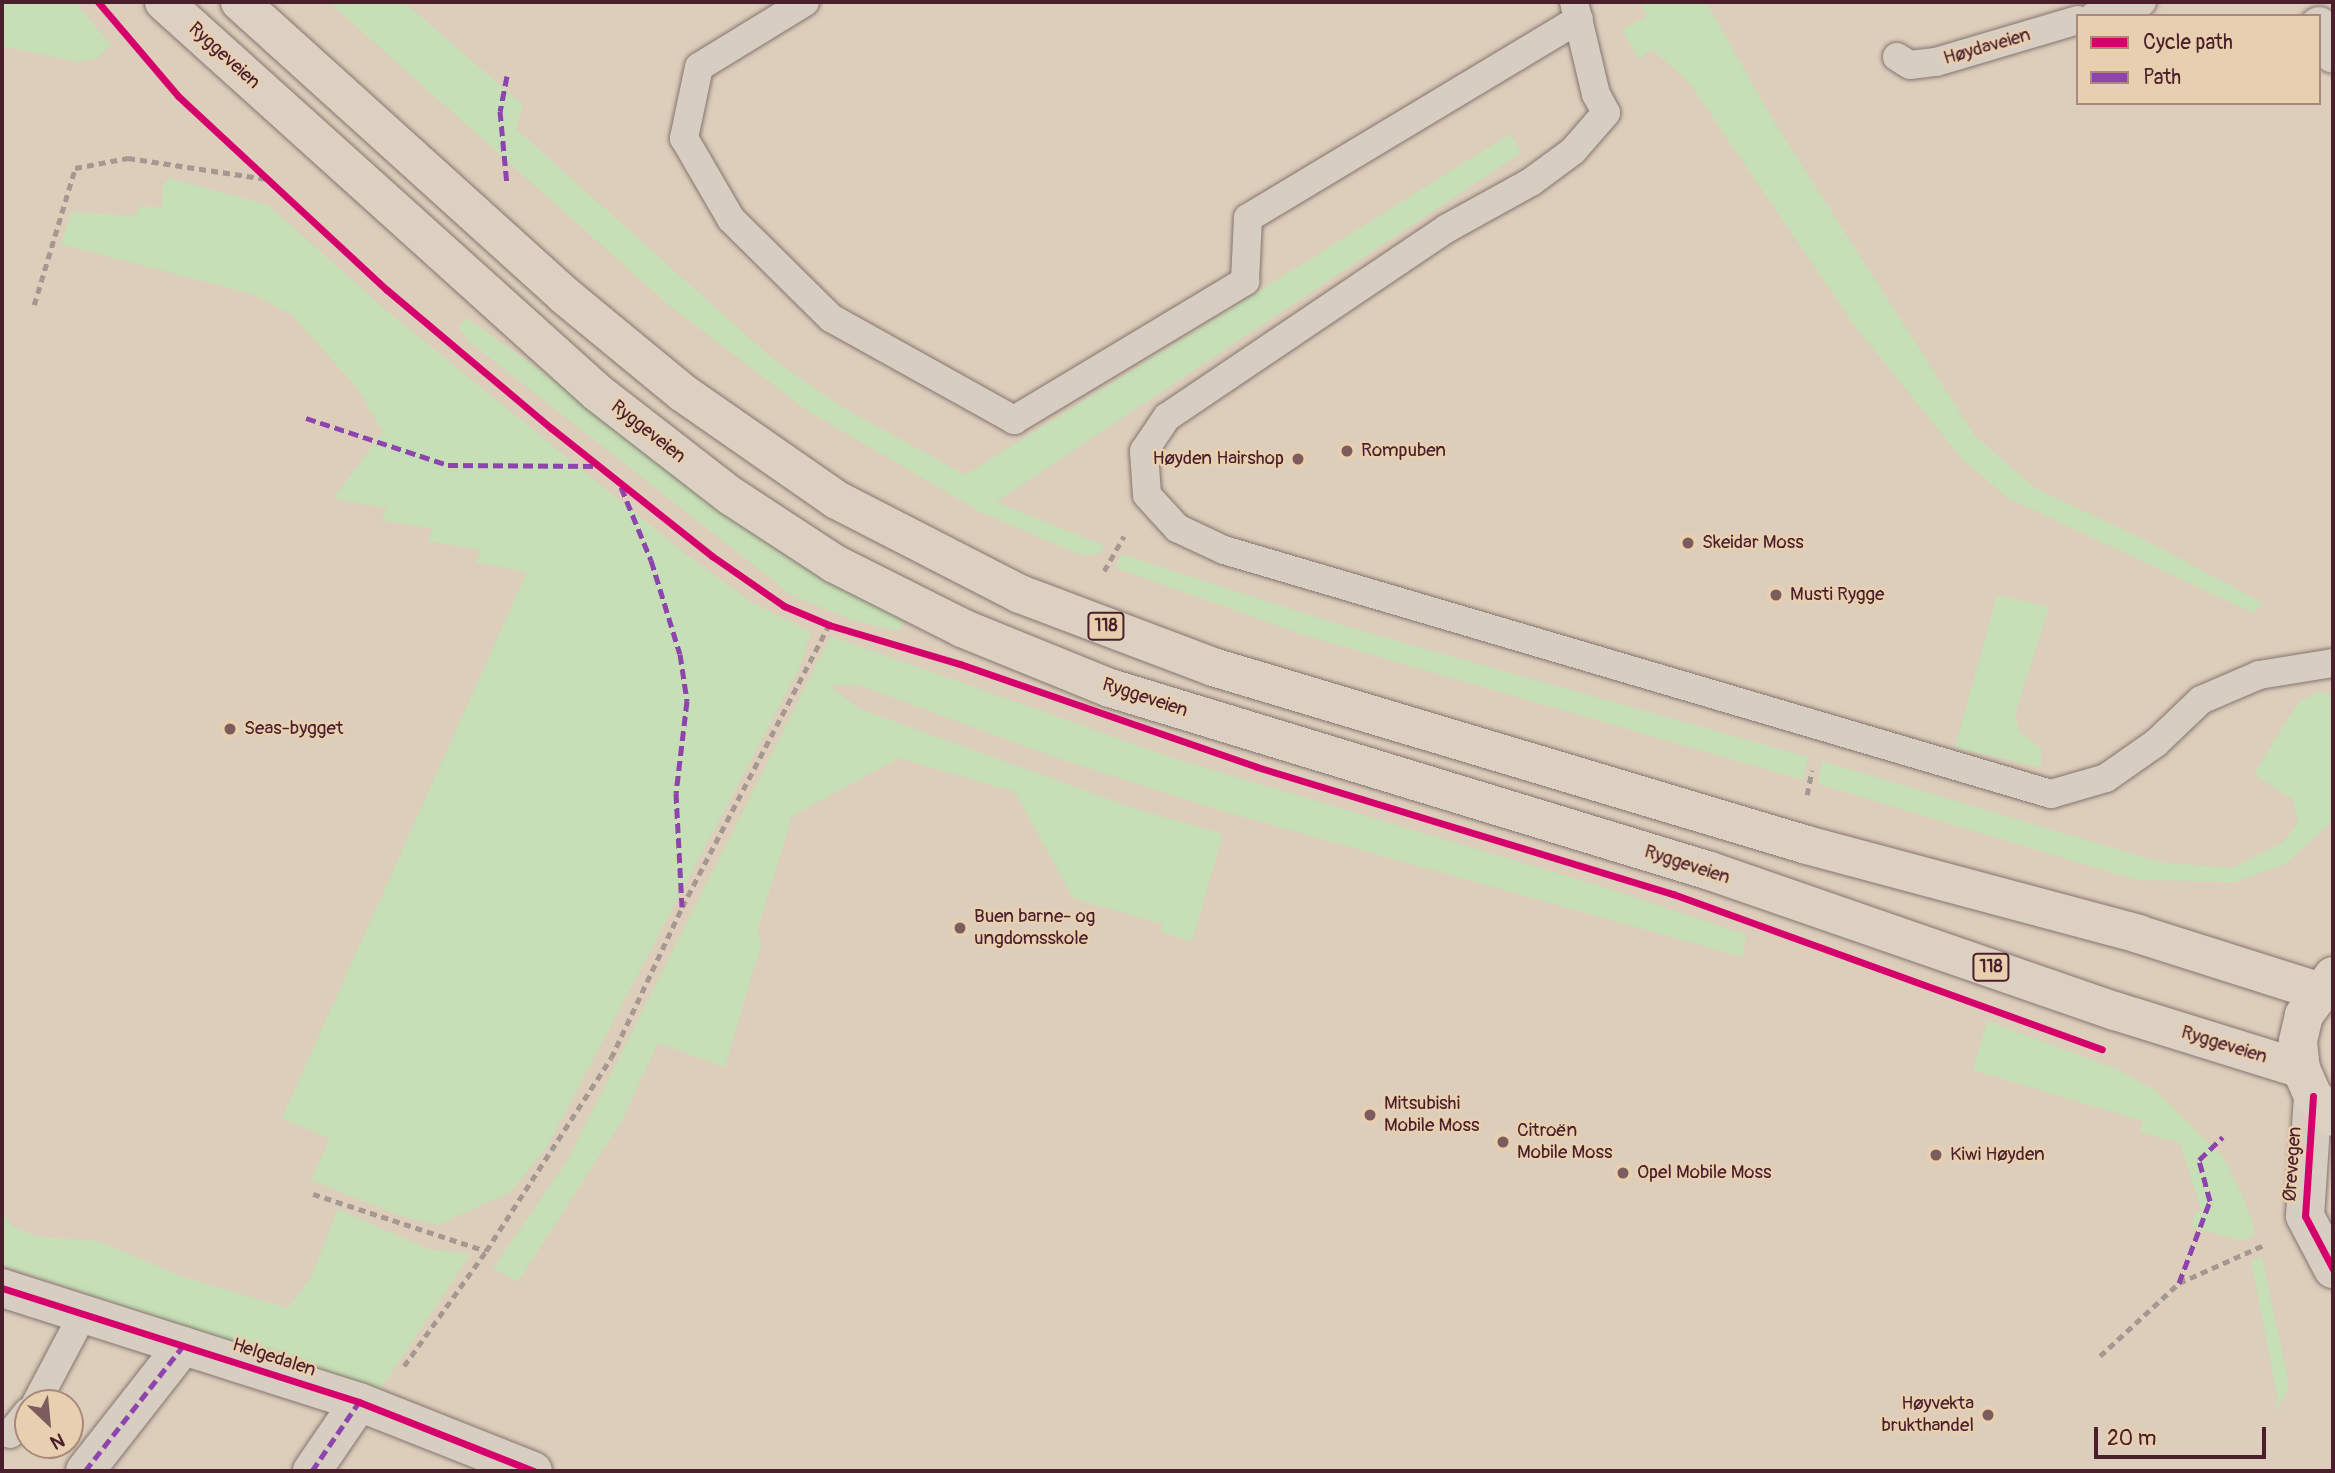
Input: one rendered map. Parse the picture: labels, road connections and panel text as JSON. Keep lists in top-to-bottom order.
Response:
{
  "streets": {
    "main road": ["Ryggeveien", "118"],
    "street": ["Ørevegen", "Helgedalen"],
    "lane": ["Høydaveien"]
  },
  "crossings": [
    ["Ryggeveien", "118"],
    ["Ryggeveien", "Ørevegen"],
    ["118", "Ørevegen"]
  ],
  "places": [
    "Rompuben",
    "Høyden Hairshop",
    "Skeidar Moss",
    "Musti Rygge",
    "Seas-bygget",
    "Buen barne- og ungdomsskole",
    "Mitsubishi Mobile Moss",
    "Citroën Mobile Moss",
    "Kiwi Høyden",
    "Opel Mobile Moss",
    "Høyvekta brukthandel"
  ],
  "legend": ["Cycle path", "Path"],
  "scale_bar": "20 m",
  "north": "bottom right"
}
